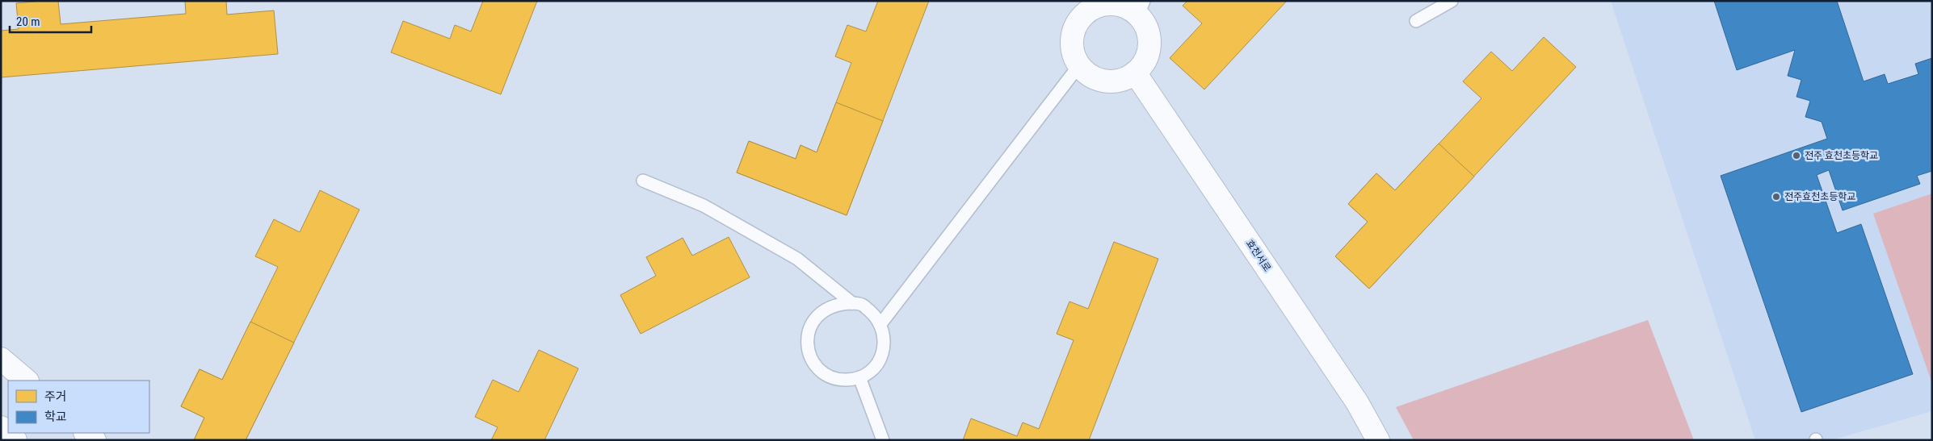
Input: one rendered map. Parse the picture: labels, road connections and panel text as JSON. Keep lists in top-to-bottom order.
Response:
{
  "streets": {
    "street": ["효천서로"]
  },
  "places": ["전주 효천초등학교", "전주효천초등학교"],
  "legend": ["주거", "학교"],
  "scale_bar": "20 m"
}
